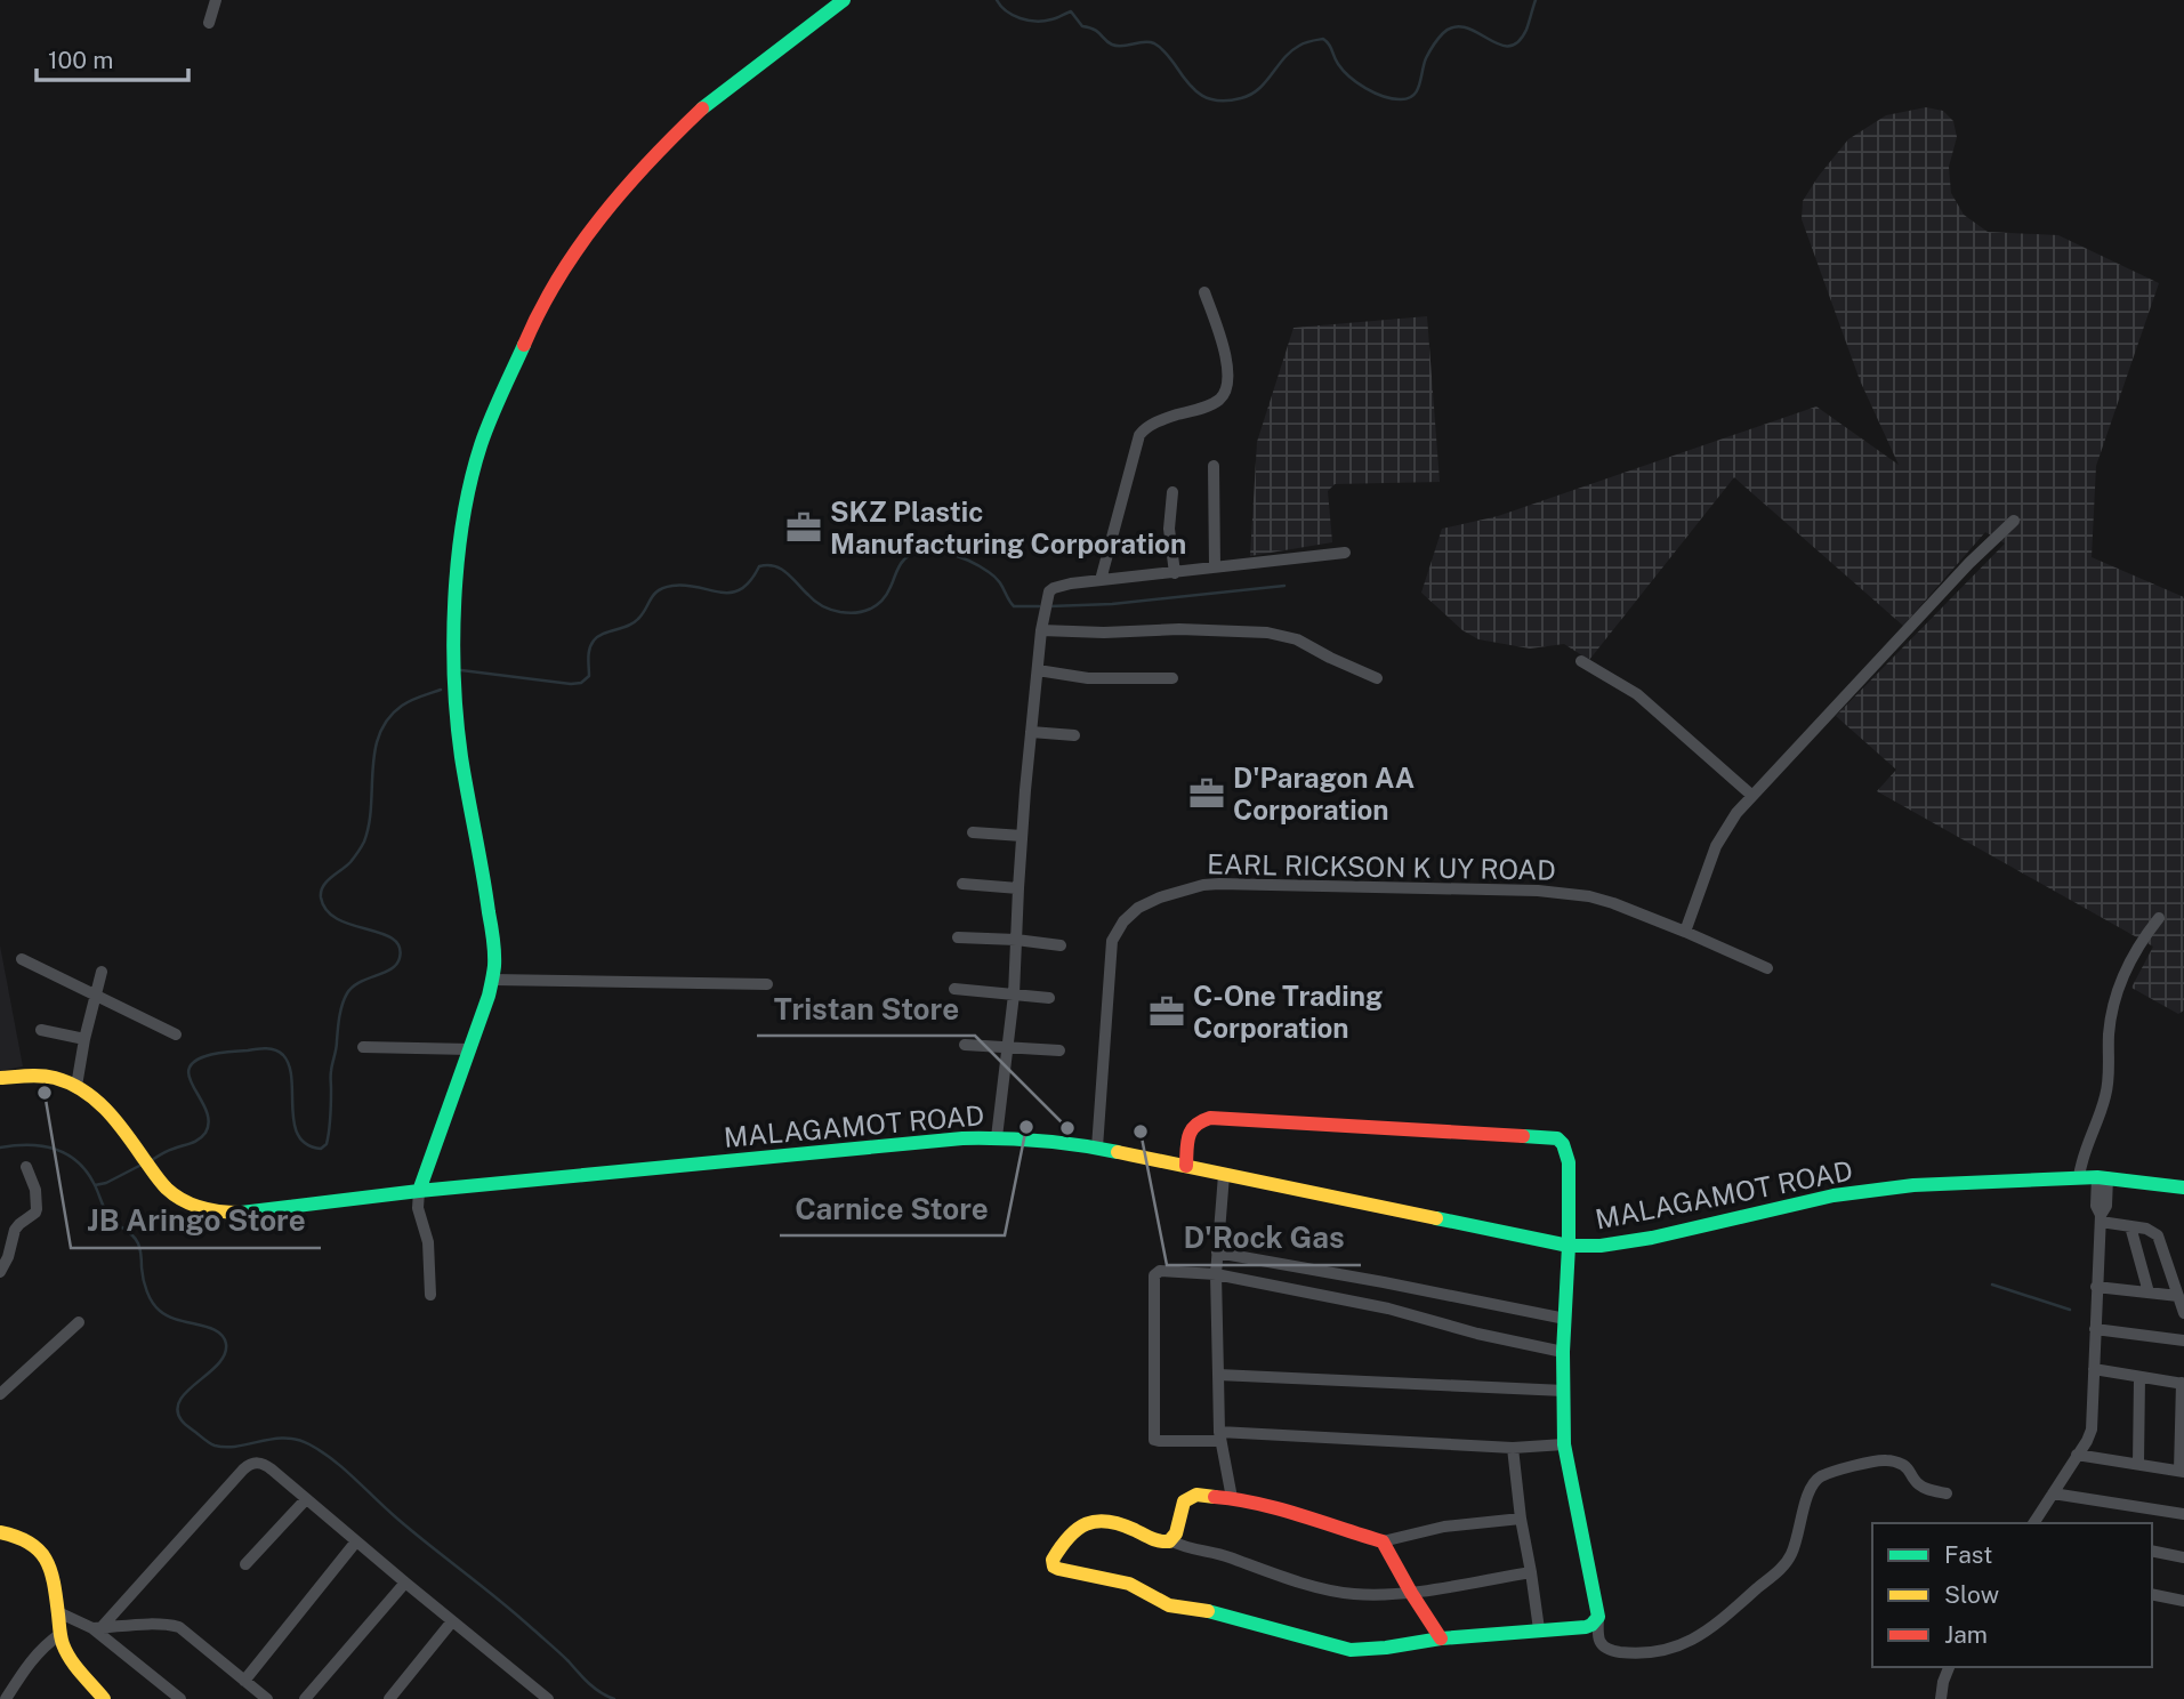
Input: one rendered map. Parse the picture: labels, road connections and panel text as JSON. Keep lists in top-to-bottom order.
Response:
{
  "streets": {
    "street": ["EARL RICKSON K UY ROAD", "MALAGAMOT ROAD"]
  },
  "crossings": [
    ["EARL RICKSON K UY ROAD", "MALAGAMOT ROAD"]
  ],
  "places": {
    "office": ["SKZ Plastic Manufacturing Corporation", "D'Paragon AA Corporation", "C-One Trading Corporation"],
    "other": [
      "JB Aringo Store",
      "Carnice Store",
      "Tristan Store",
      "D'Rock Gas"
    ]
  },
  "legend": ["Fast", "Slow", "Jam"],
  "scale_bar": "100 m"
}
